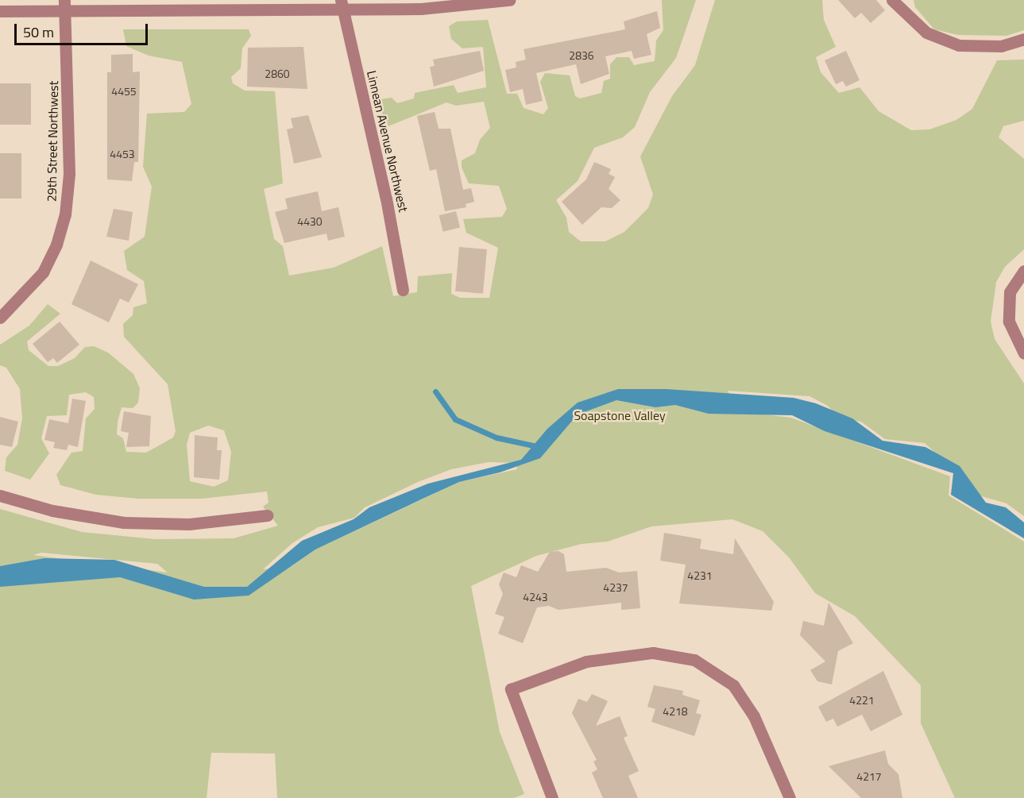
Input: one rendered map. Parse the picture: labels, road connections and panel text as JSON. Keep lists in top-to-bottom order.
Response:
{
  "streets": {
    "street": ["29th Street Northwest", "Linnean Avenue Northwest"]
  },
  "parks": ["Soapstone Valley"],
  "house_numbers": [
    "2836",
    "2860",
    "4455",
    "4453",
    "4430",
    "4231",
    "4237",
    "4243",
    "4221",
    "4218",
    "4217"
  ],
  "scale_bar": "50 m"
}
